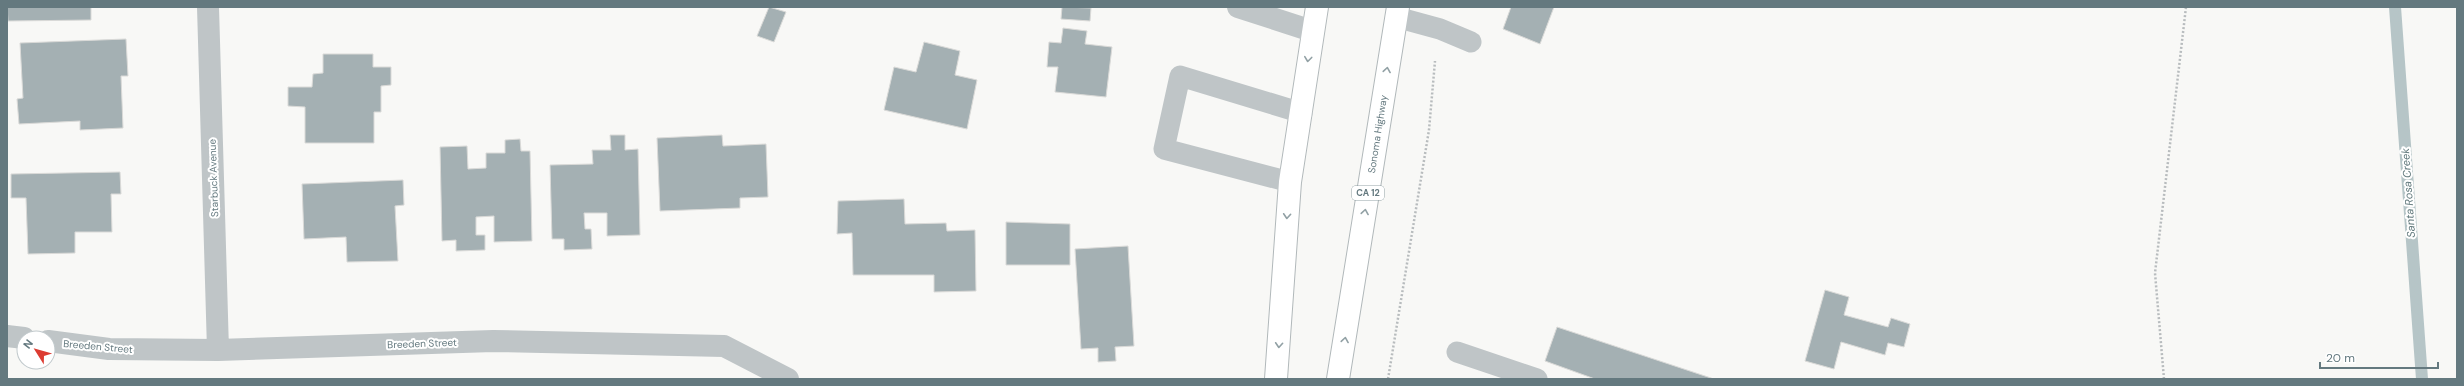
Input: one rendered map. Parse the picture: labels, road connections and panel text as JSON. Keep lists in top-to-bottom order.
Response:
{
  "streets": {
    "main road": ["Sonoma Highway", "CA 12"],
    "street": ["Starbuck Avenue", "Breeden Street"]
  },
  "crossings": [
    ["Starbuck Avenue", "Breeden Street"]
  ],
  "water": ["Santa Rosa Creek"],
  "scale_bar": "20 m",
  "north": "top left"
}
